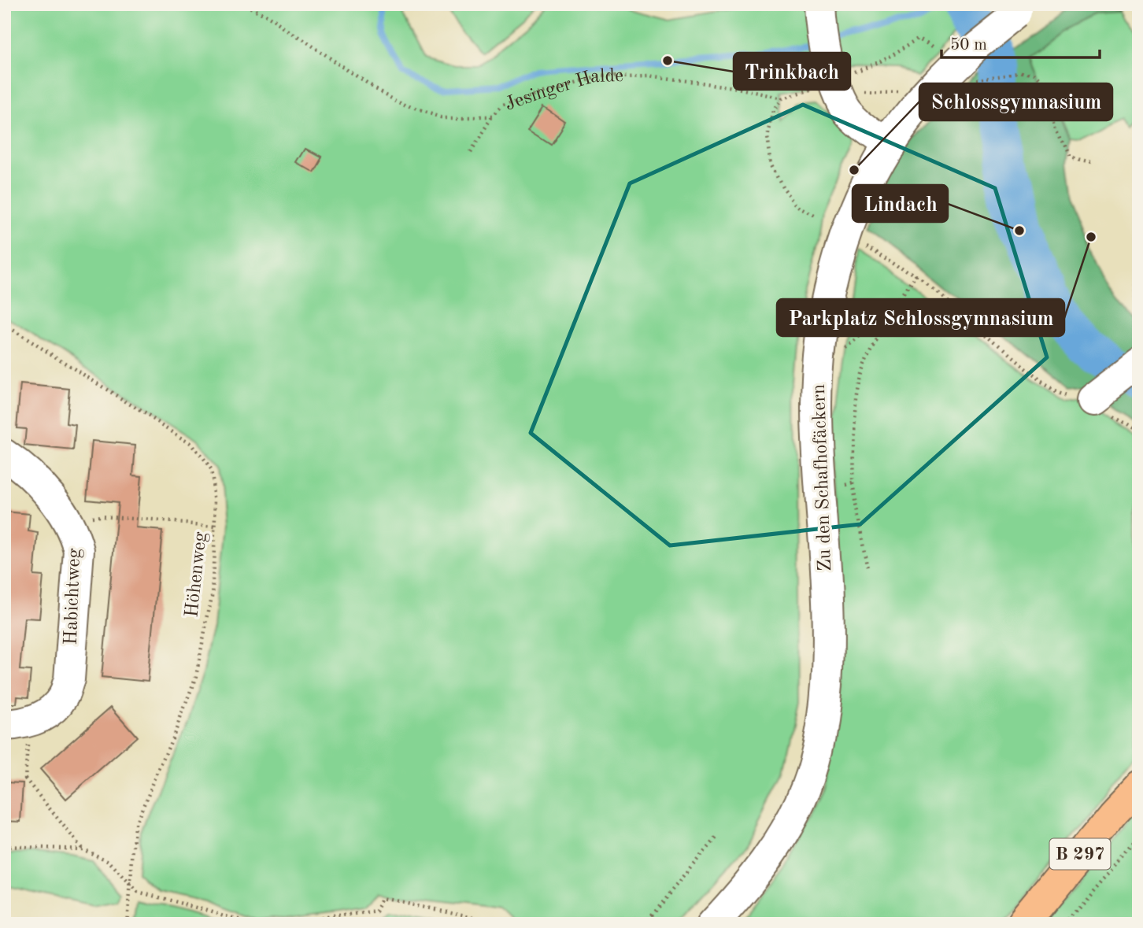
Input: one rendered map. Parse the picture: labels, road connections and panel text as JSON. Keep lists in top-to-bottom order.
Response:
{
  "streets": {
    "main road": ["B 297"],
    "street": ["Zu den Schafhofäckern", "Habichtweg"],
    "path": ["Jesinger Halde", "Höhenweg"]
  },
  "places": [
    "Trinkbach",
    "Schlossgymnasium",
    "Lindach",
    "Parkplatz Schlossgymnasium"
  ],
  "scale_bar": "50 m"
}
